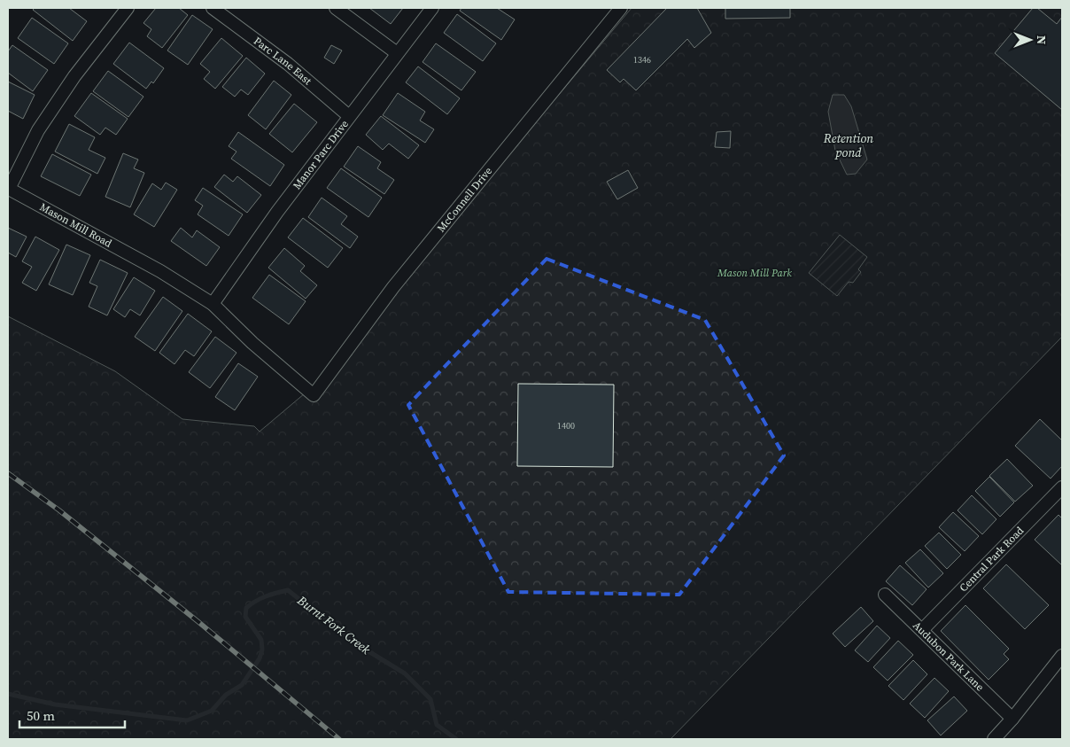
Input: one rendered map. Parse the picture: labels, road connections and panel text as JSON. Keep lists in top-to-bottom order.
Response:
{
  "streets": {
    "street": [
      "Parc Lane East",
      "Manor Parc Drive",
      "McConnell Drive",
      "Mason Mill Road",
      "Central Park Road",
      "Audubon Park Lane"
    ]
  },
  "crossings": [
    ["Parc Lane East", "Manor Parc Drive"],
    ["Manor Parc Drive", "Mason Mill Road"],
    ["McConnell Drive", "Mason Mill Road"],
    ["Central Park Road", "Audubon Park Lane"]
  ],
  "water": ["Retention pond", "Burnt Fork Creek"],
  "parks": ["Mason Mill Park"],
  "house_numbers": ["1346", "1400"],
  "scale_bar": "50 m",
  "north": "right"
}
